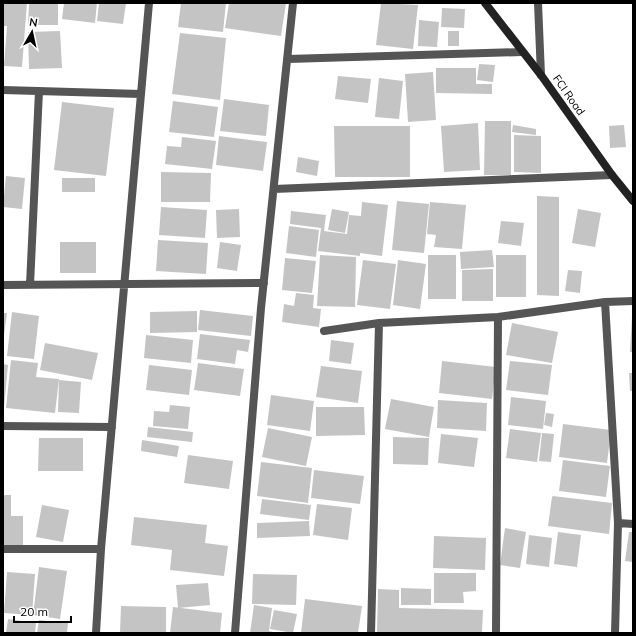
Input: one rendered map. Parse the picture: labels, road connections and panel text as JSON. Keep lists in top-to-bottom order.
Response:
{
  "streets": {
    "street": ["FCI Road"]
  },
  "scale_bar": "20 m",
  "north": "top"
}
